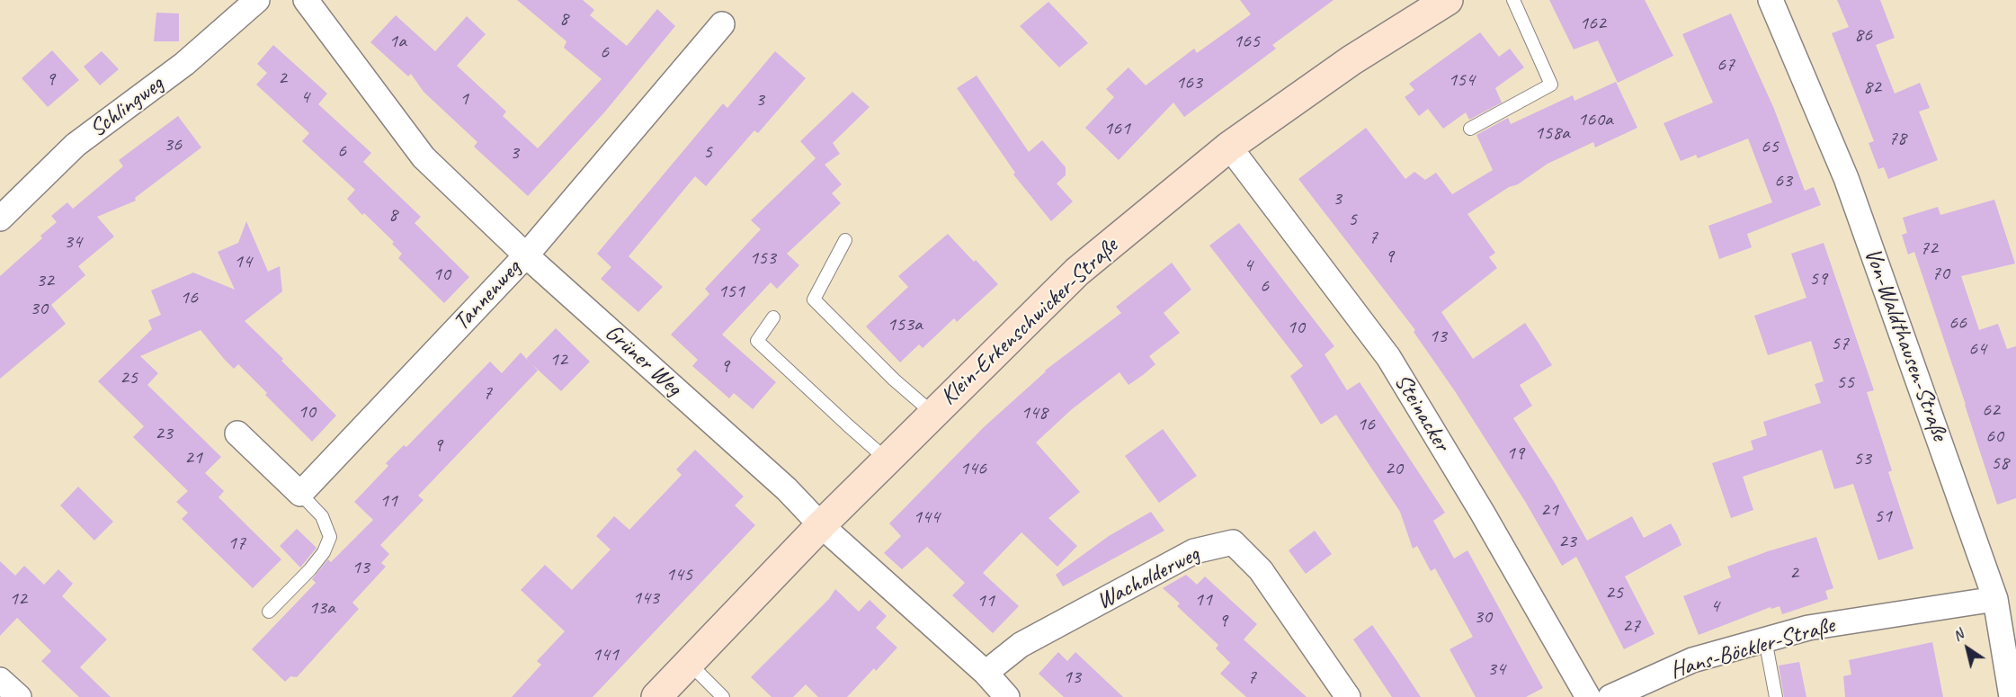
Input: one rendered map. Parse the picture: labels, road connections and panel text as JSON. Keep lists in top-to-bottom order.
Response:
{
  "streets": {
    "street": [
      "Schlingweg",
      "Tannenweg",
      "Klein-Erkenschwicker-Straße",
      "Von-Waldthausen-Straße",
      "Grüner Weg",
      "Steinacker",
      "Wacholderweg",
      "Hans-Böckler-Straße"
    ]
  },
  "crossings": [
    ["Tannenweg", "Grüner Weg"],
    ["Klein-Erkenschwicker-Straße", "Grüner Weg"],
    ["Klein-Erkenschwicker-Straße", "Steinacker"],
    ["Von-Waldthausen-Straße", "Hans-Böckler-Straße"],
    ["Grüner Weg", "Wacholderweg"]
  ],
  "house_numbers": [
    "8",
    "162",
    "86",
    "1a",
    "165",
    "6",
    "67",
    "2",
    "9",
    "154",
    "163",
    "82",
    "4",
    "1",
    "3",
    "160a",
    "161",
    "158a",
    "78",
    "36",
    "65",
    "6",
    "5",
    "3",
    "63",
    "3",
    "8",
    "5",
    "7",
    "34",
    "72",
    "9",
    "153",
    "14",
    "4",
    "70",
    "10",
    "59",
    "32",
    "6",
    "151",
    "16",
    "30",
    "66",
    "153a",
    "10",
    "13",
    "57",
    "64",
    "12",
    "9",
    "25",
    "55",
    "7",
    "62",
    "10",
    "148",
    "16",
    "23",
    "60",
    "9",
    "19",
    "21",
    "53",
    "58",
    "146",
    "20",
    "11",
    "21",
    "51",
    "144",
    "23",
    "17",
    "13",
    "2",
    "145",
    "25",
    "143",
    "12",
    "11",
    "11",
    "4",
    "13a",
    "30",
    "9",
    "27",
    "141",
    "34",
    "13",
    "7"
  ],
  "north": "top left"
}
